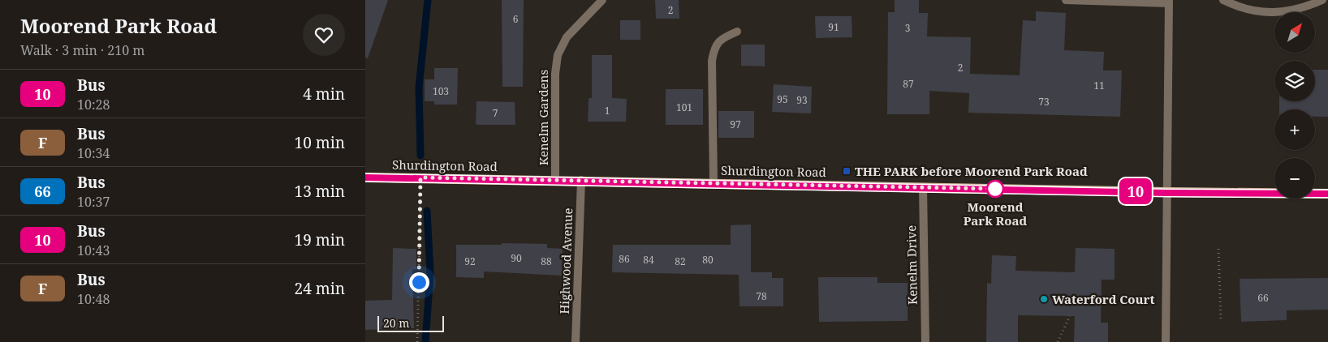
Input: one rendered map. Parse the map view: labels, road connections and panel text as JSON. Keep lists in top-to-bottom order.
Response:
{
  "streets": {
    "main road": ["Shurdington Road"],
    "street": ["Kenelm Gardens", "Highwood Avenue", "Kenelm Drive"]
  },
  "crossings": [
    ["Kenelm Gardens", "Shurdington Road"],
    ["Shurdington Road", "Highwood Avenue"],
    ["Shurdington Road", "Kenelm Drive"]
  ],
  "places": {
    "transit": ["THE PARK before Moorend Park Road"],
    "other": ["Moorend Park Road", "Waterford Court"]
  },
  "lines": ["bus line 10"],
  "house_numbers": [
    "2",
    "6",
    "91",
    "3",
    "2",
    "87",
    "11",
    "103",
    "95",
    "93",
    "73",
    "101",
    "1",
    "7",
    "97",
    "90",
    "86",
    "84",
    "80",
    "92",
    "88",
    "82",
    "78",
    "66"
  ],
  "scale_bar": "20 m",
  "north": "top right",
  "page": {
    "heading": ["Moorend Park Road", "Walk · 3 min · 210 m"],
    "on_map": "10",
    "map_buttons": ["+", "−"],
    "list": [
      {
        "mark": "10",
        "name": "Bus",
        "note": "10:28",
        "value": "4 min"
      },
      {
        "mark": "F",
        "name": "Bus",
        "note": "10:34",
        "value": "10 min"
      },
      {
        "mark": "66",
        "name": "Bus",
        "note": "10:37",
        "value": "13 min"
      },
      {
        "mark": "10",
        "name": "Bus",
        "note": "10:43",
        "value": "19 min"
      },
      {
        "mark": "F",
        "name": "Bus",
        "note": "10:48",
        "value": "24 min"
      }
    ],
    "scale": "20 m"
  }
}
